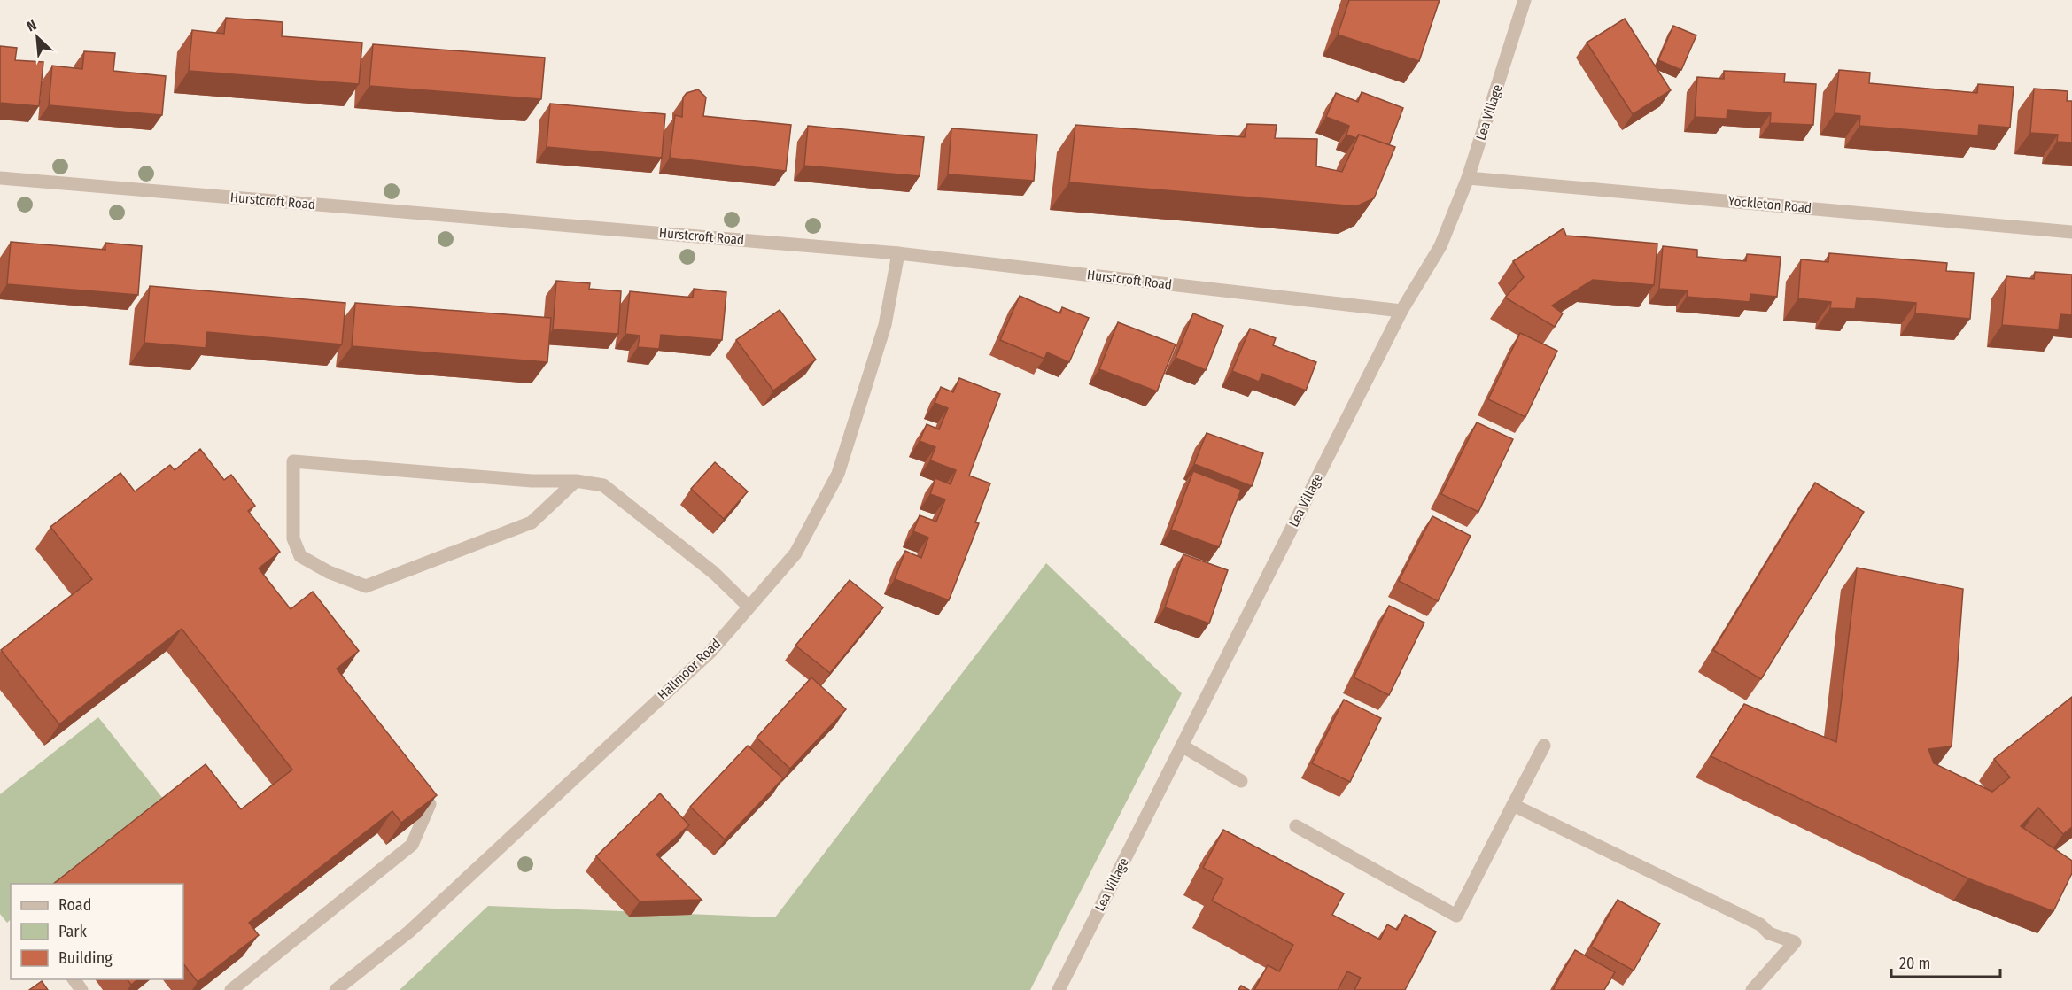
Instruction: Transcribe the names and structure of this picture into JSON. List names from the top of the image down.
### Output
{
  "streets": {
    "street": [
      "Lea Village",
      "Hurstcroft Road",
      "Yockleton Road",
      "Hallmoor Road"
    ]
  },
  "crossings": [
    ["Lea Village", "Hurstcroft Road"],
    ["Lea Village", "Yockleton Road"],
    ["Hurstcroft Road", "Hallmoor Road"]
  ],
  "legend": ["Road", "Park", "Building"],
  "scale_bar": "20 m",
  "north": "top left"
}
